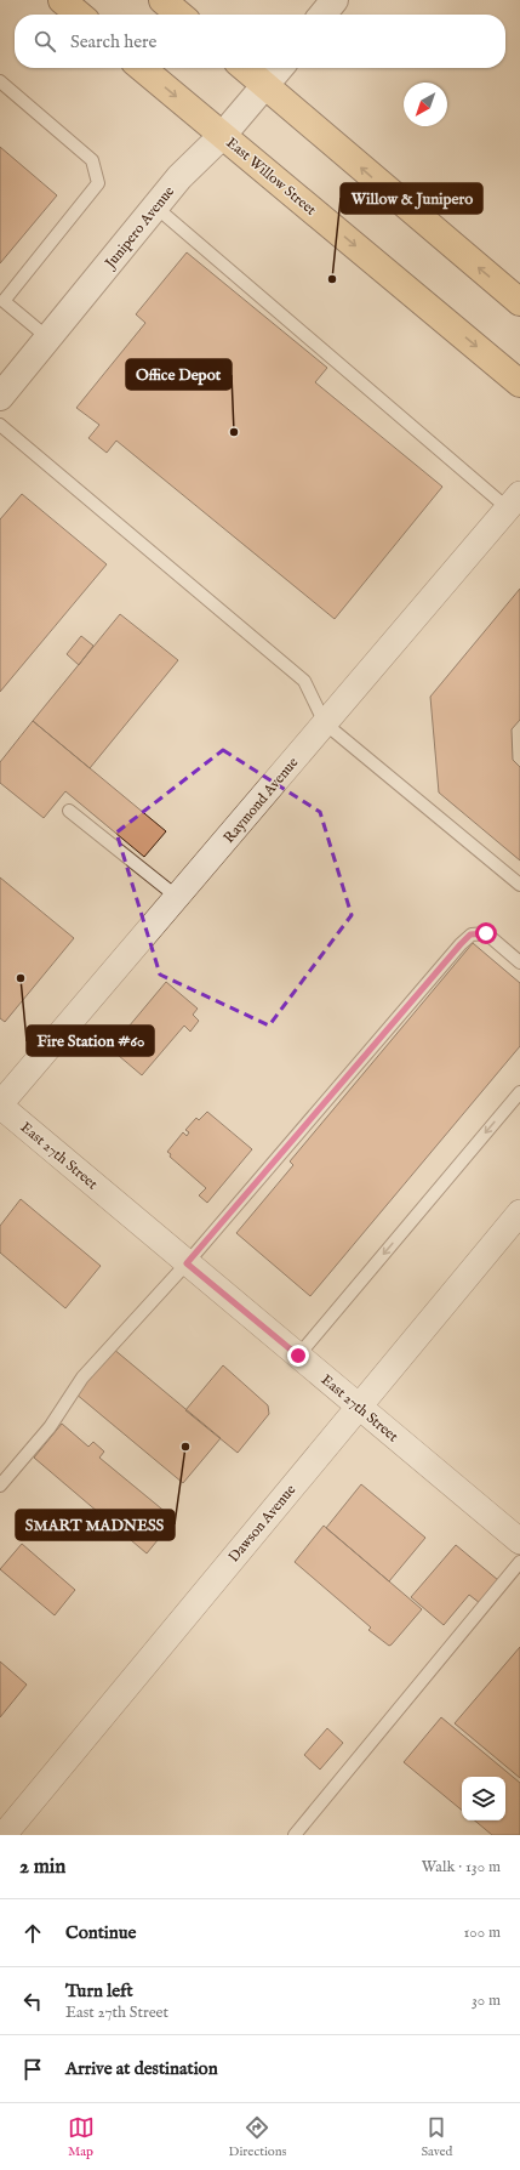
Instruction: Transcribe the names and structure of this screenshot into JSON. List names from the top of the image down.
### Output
{
  "streets": {
    "main road": ["East Willow Street"],
    "street": [
      "Junipero Avenue",
      "Raymond Avenue",
      "East 27th Street",
      "Dawson Avenue"
    ]
  },
  "crossings": [
    ["East Willow Street", "Junipero Avenue"],
    ["Raymond Avenue", "East 27th Street"],
    ["East 27th Street", "Dawson Avenue"]
  ],
  "places": [
    "Willow & Junipero",
    "Office Depot",
    "Fire Station #60",
    "SMART MADNESS"
  ],
  "north": "bottom left",
  "page": {
    "search": "Search here",
    "heading": ["2 min", "Walk · 130 m"],
    "list": [
      ["Continue", "100 m"],
      ["Turn left", "East 27th Street", "30 m"],
      "Arrive at destination"
    ],
    "nav": ["Map", "Directions", "Saved"]
  }
}
